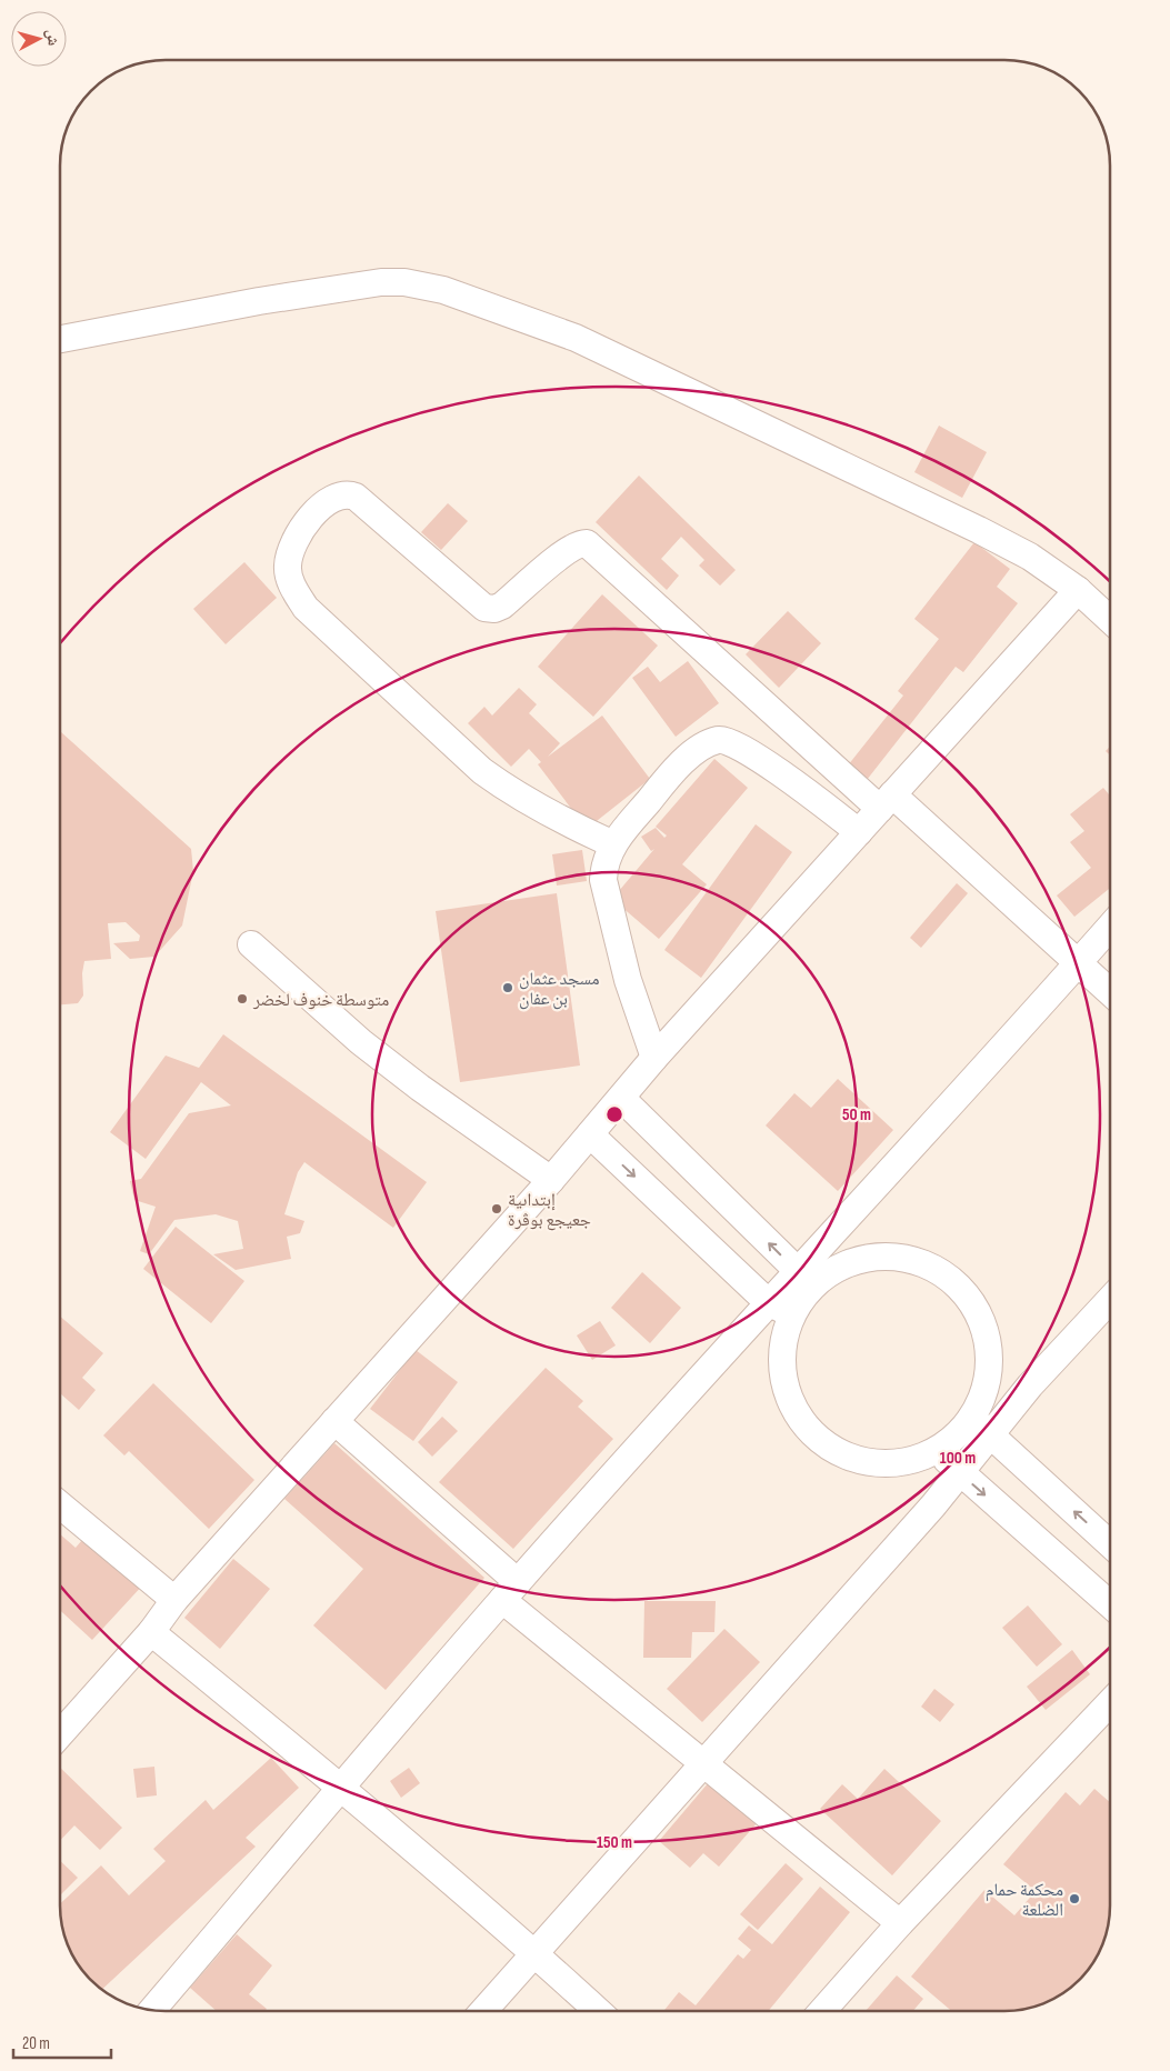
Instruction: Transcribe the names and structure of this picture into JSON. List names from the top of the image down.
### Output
{
  "places": [
    "مسجد عثمان بن عفان",
    "متوسطة خنوف لخضر",
    "إبتداىية جعيجع بوڨرة",
    "محكمة حمام الضلعة"
  ],
  "scale_bar": "20 m",
  "north": "right",
  "rings": ["50 m", "100 m", "150 m"]
}
